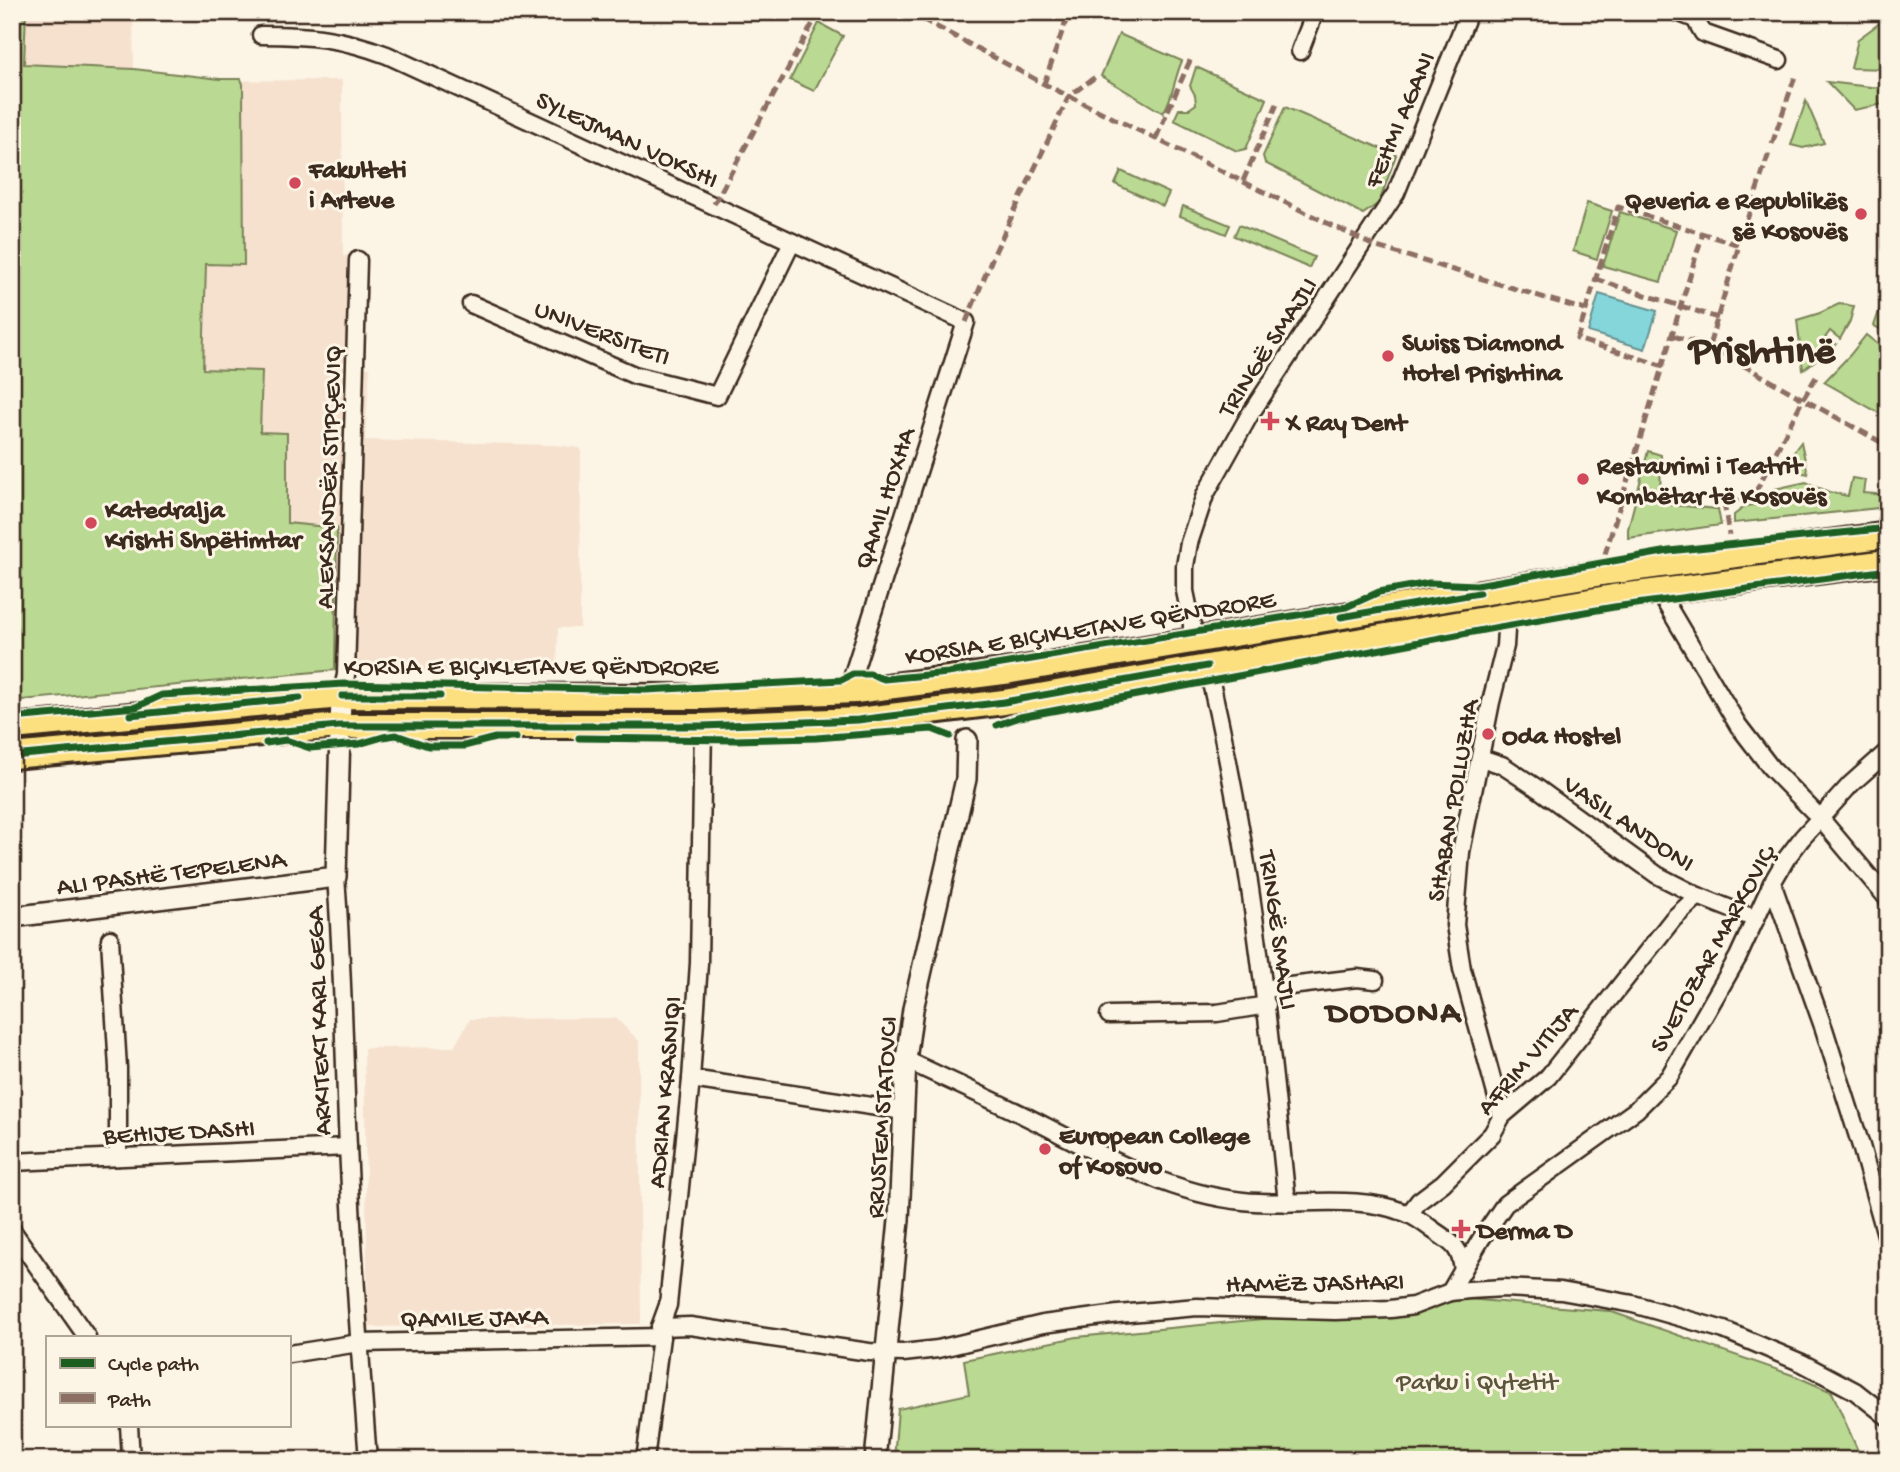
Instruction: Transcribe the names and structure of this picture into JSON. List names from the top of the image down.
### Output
{
  "streets": {
    "street": [
      "FEHMI AGANI",
      "SYLEJMAN VOKSHI",
      "UNIVERSITETI",
      "TRINGË SMAJLI",
      "ALEKSANDËR STIPÇEVIQ",
      "QAMIL HOXHA",
      "SHABAN POLLUZHA",
      "VASIL ANDONI",
      "ALI PASHË TEPELENA",
      "SVETOZAR MARKOVIÇ",
      "ARKITEKT KARL GEGA",
      "AFRIM VITIJA",
      "ADRIAN KRASNIQI",
      "RRUSTEM STATOVCI",
      "BEHIJE DASHI",
      "HAMËZ JASHARI",
      "QAMILE JAKA"
    ],
    "cycle path": ["KORSIA E BIÇIKLETAVE QËNDRORE"]
  },
  "crossings": [
    ["FEHMI AGANI", "TRINGË SMAJLI"],
    ["SYLEJMAN VOKSHI", "UNIVERSITETI"],
    ["SYLEJMAN VOKSHI", "QAMIL HOXHA"],
    ["ALEKSANDËR STIPÇEVIQ", "ARKITEKT KARL GEGA"],
    ["SHABAN POLLUZHA", "VASIL ANDONI"],
    ["SHABAN POLLUZHA", "AFRIM VITIJA"],
    ["VASIL ANDONI", "SVETOZAR MARKOVIÇ"],
    ["VASIL ANDONI", "AFRIM VITIJA"],
    ["ALI PASHË TEPELENA", "ARKITEKT KARL GEGA"],
    ["SVETOZAR MARKOVIÇ", "HAMËZ JASHARI"],
    ["ARKITEKT KARL GEGA", "BEHIJE DASHI"],
    ["ARKITEKT KARL GEGA", "QAMILE JAKA"],
    ["ADRIAN KRASNIQI", "HAMËZ JASHARI"],
    ["ADRIAN KRASNIQI", "QAMILE JAKA"],
    ["RRUSTEM STATOVCI", "HAMËZ JASHARI"],
    ["HAMËZ JASHARI", "QAMILE JAKA"]
  ],
  "districts": ["Prishtinë", "DODONA"],
  "parks": ["Parku i Qytetit"],
  "places": {
    "other": [
      "Fakulteti i Arteve",
      "Qeveria e Republikës së Kosovës",
      "Swiss Diamond Hotel Prishtina",
      "Restaurimi i Teatrit Kombëtar të Kosovës",
      "Katedralja Krishti Shpëtimtar",
      "Oda Hostel",
      "European College of Kosovo"
    ],
    "health": ["X Ray Dent", "Derma D"]
  },
  "legend": ["Cycle path", "Path"]
}
